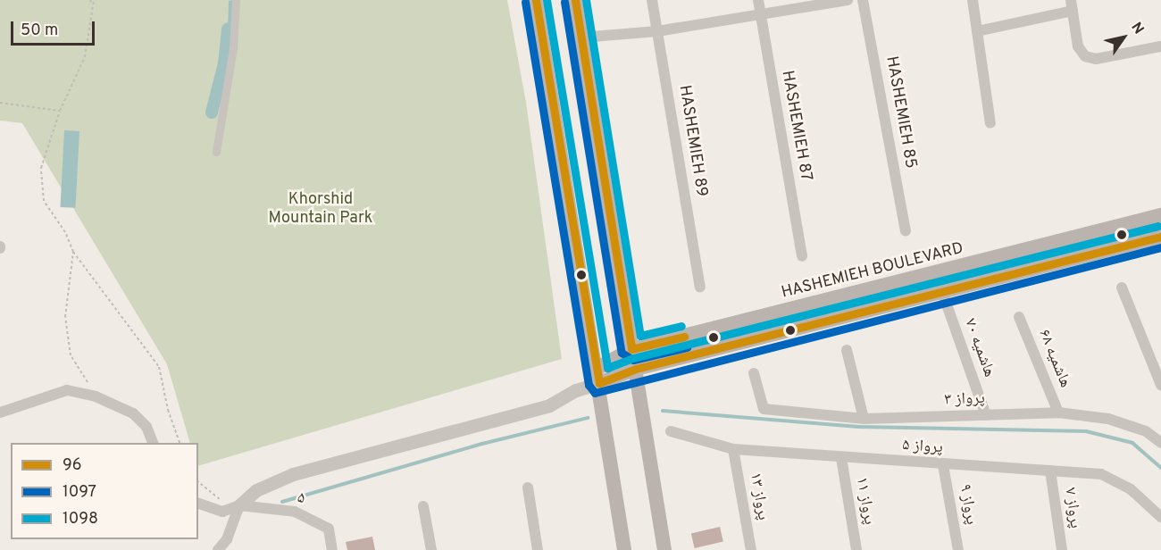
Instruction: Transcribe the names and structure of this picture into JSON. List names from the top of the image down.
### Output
{
  "streets": {
    "main road": ["HASHEMIEH BOULEVARD"],
    "street": [
      "HASHEMIEH 85",
      "HASHEMIEH 87",
      "HASHEMIEH 89",
      "هاشمیه ۷۰",
      "هاشمیه ۶۸",
      "پرواز ۳",
      "پرواز ۵",
      "پرواز ۱۳",
      "۵",
      "پرواز ۱۱",
      "پرواز ۹",
      "پرواز ۷"
    ]
  },
  "crossings": [
    ["هاشمیه ۷۰", "پرواز ۳"],
    ["هاشمیه ۶۸", "پرواز ۳"],
    ["پرواز ۵", "پرواز ۱۳"],
    ["پرواز ۵", "پرواز ۱۱"],
    ["پرواز ۵", "پرواز ۹"],
    ["پرواز ۵", "پرواز ۷"]
  ],
  "parks": ["Khorshid Mountain Park"],
  "lines": ["transit line 96", "transit line 1098", "transit line 1097"],
  "legend": ["96", "1097", "1098"],
  "scale_bar": "50 m",
  "north": "top right"
}
